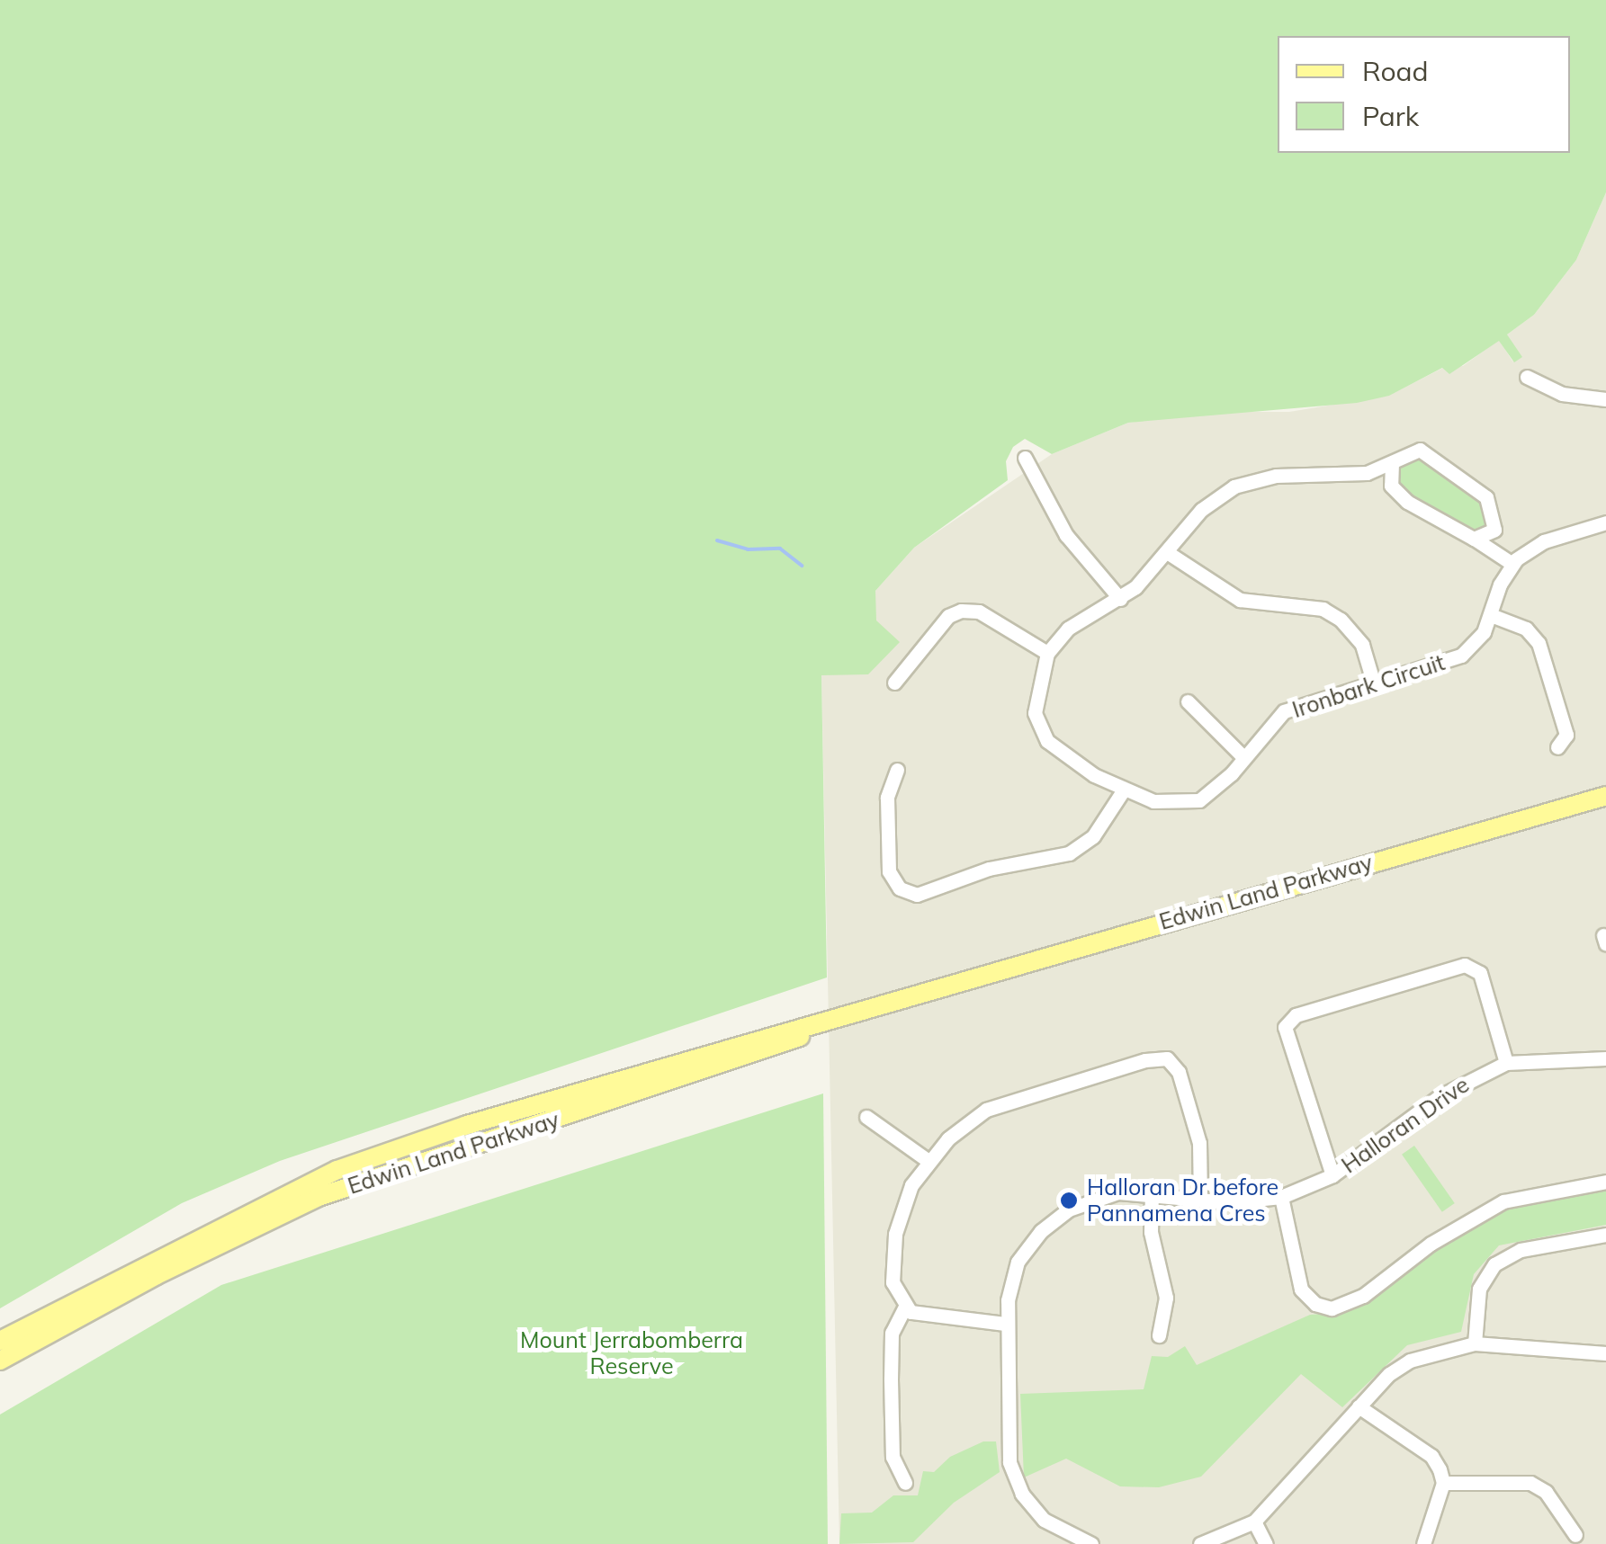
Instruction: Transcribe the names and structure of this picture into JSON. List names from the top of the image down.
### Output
{
  "streets": {
    "main road": ["Edwin Land Parkway"],
    "street": ["Ironbark Circuit", "Halloran Drive"]
  },
  "parks": ["Mount Jerrabomberra Reserve"],
  "places": ["Halloran Dr before Pannamena Cres"],
  "legend": ["Road", "Park"]
}
